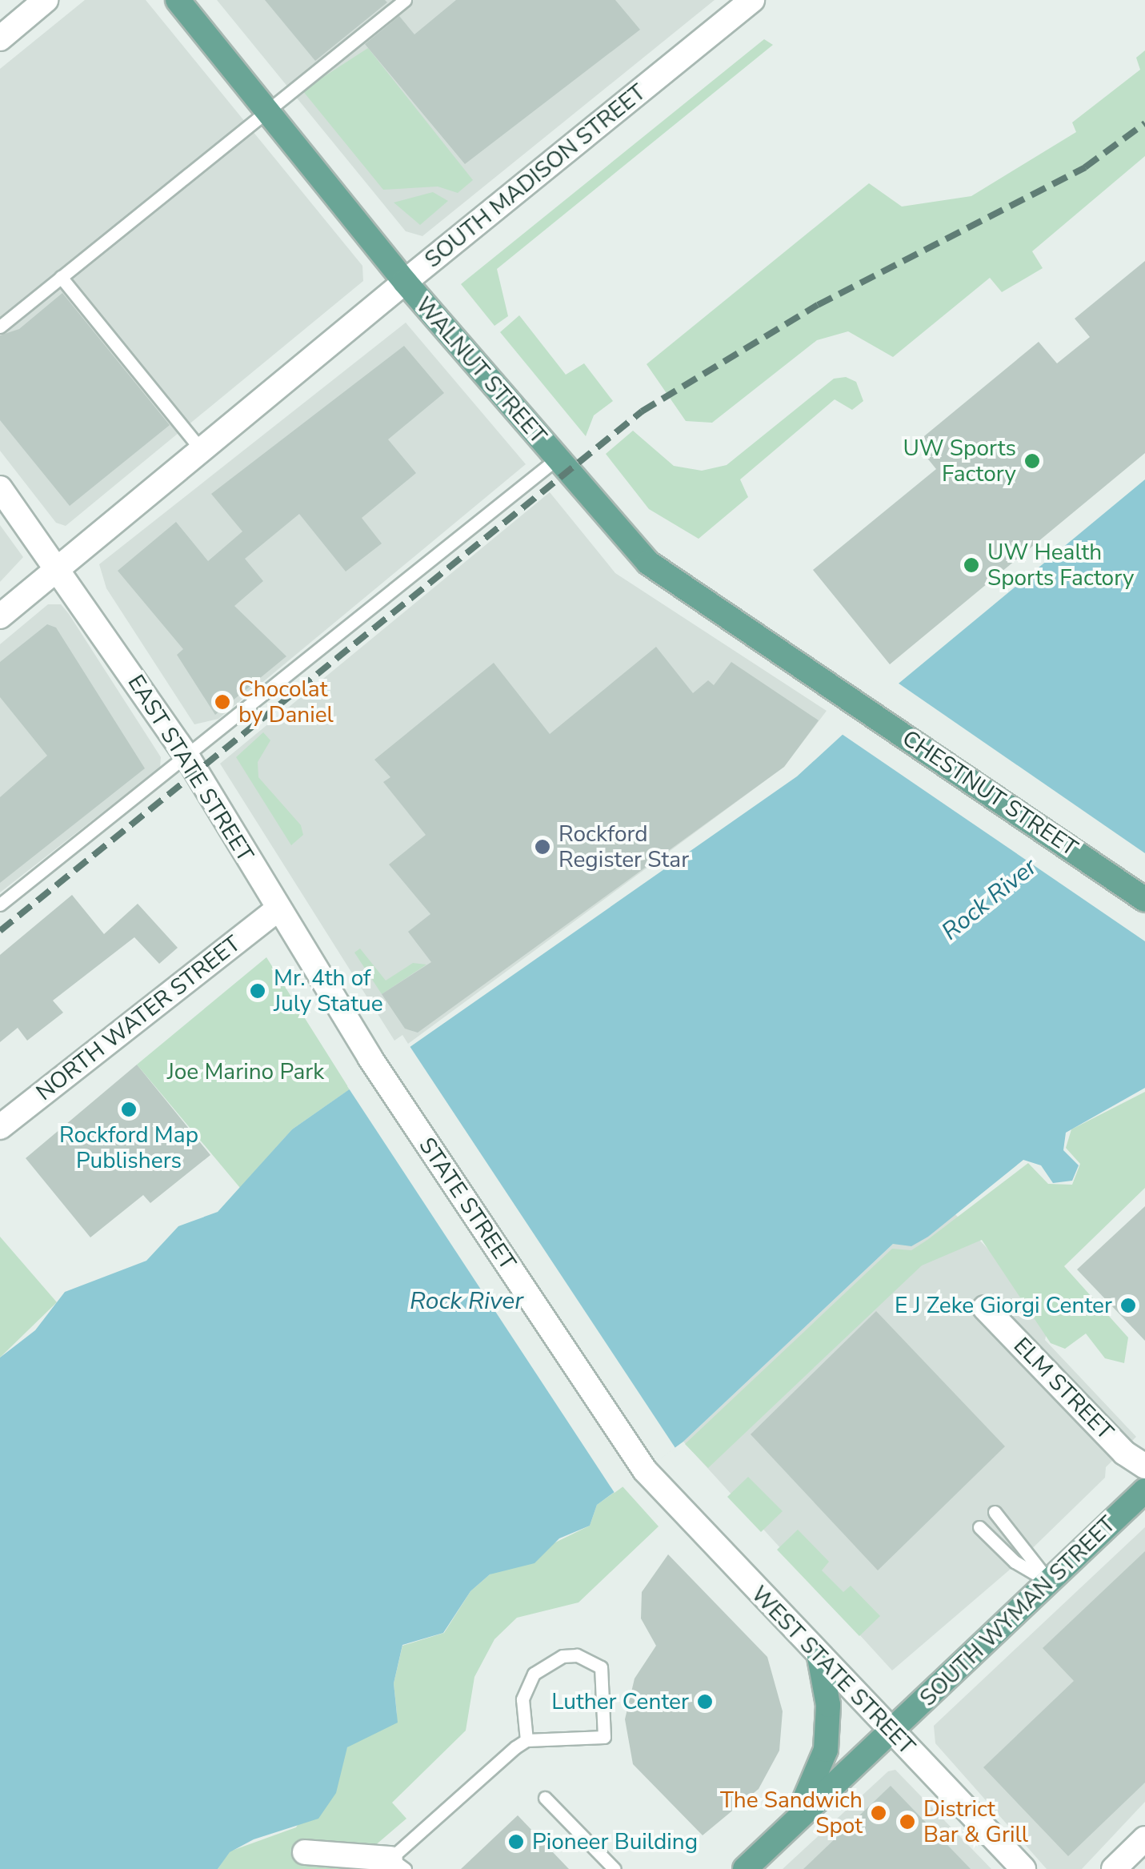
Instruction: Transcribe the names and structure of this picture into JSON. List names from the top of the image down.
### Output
{
  "streets": {
    "main road": ["WALNUT STREET", "CHESTNUT STREET", "SOUTH WYMAN STREET"],
    "street": [
      "SOUTH MADISON STREET",
      "EAST STATE STREET",
      "NORTH WATER STREET",
      "STATE STREET",
      "ELM STREET",
      "WEST STATE STREET"
    ]
  },
  "crossings": [
    ["SOUTH MADISON STREET", "WALNUT STREET"],
    ["SOUTH MADISON STREET", "EAST STATE STREET"],
    ["WALNUT STREET", "CHESTNUT STREET"],
    ["EAST STATE STREET", "NORTH WATER STREET"],
    ["EAST STATE STREET", "STATE STREET"],
    ["STATE STREET", "WEST STATE STREET"],
    ["SOUTH WYMAN STREET", "WEST STATE STREET"]
  ],
  "water": ["Rock River"],
  "parks": ["Joe Marino Park"],
  "places": [
    "UW Sports Factory",
    "UW Health Sports Factory",
    "Chocolat by Daniel",
    "Rockford Register Star",
    "Mr. 4th of July Statue",
    "Rockford Map Publishers",
    "E J Zeke Giorgi Center",
    "Luther Center",
    "The Sandwich Spot",
    "District Bar & Grill",
    "Pioneer Building"
  ]
}
